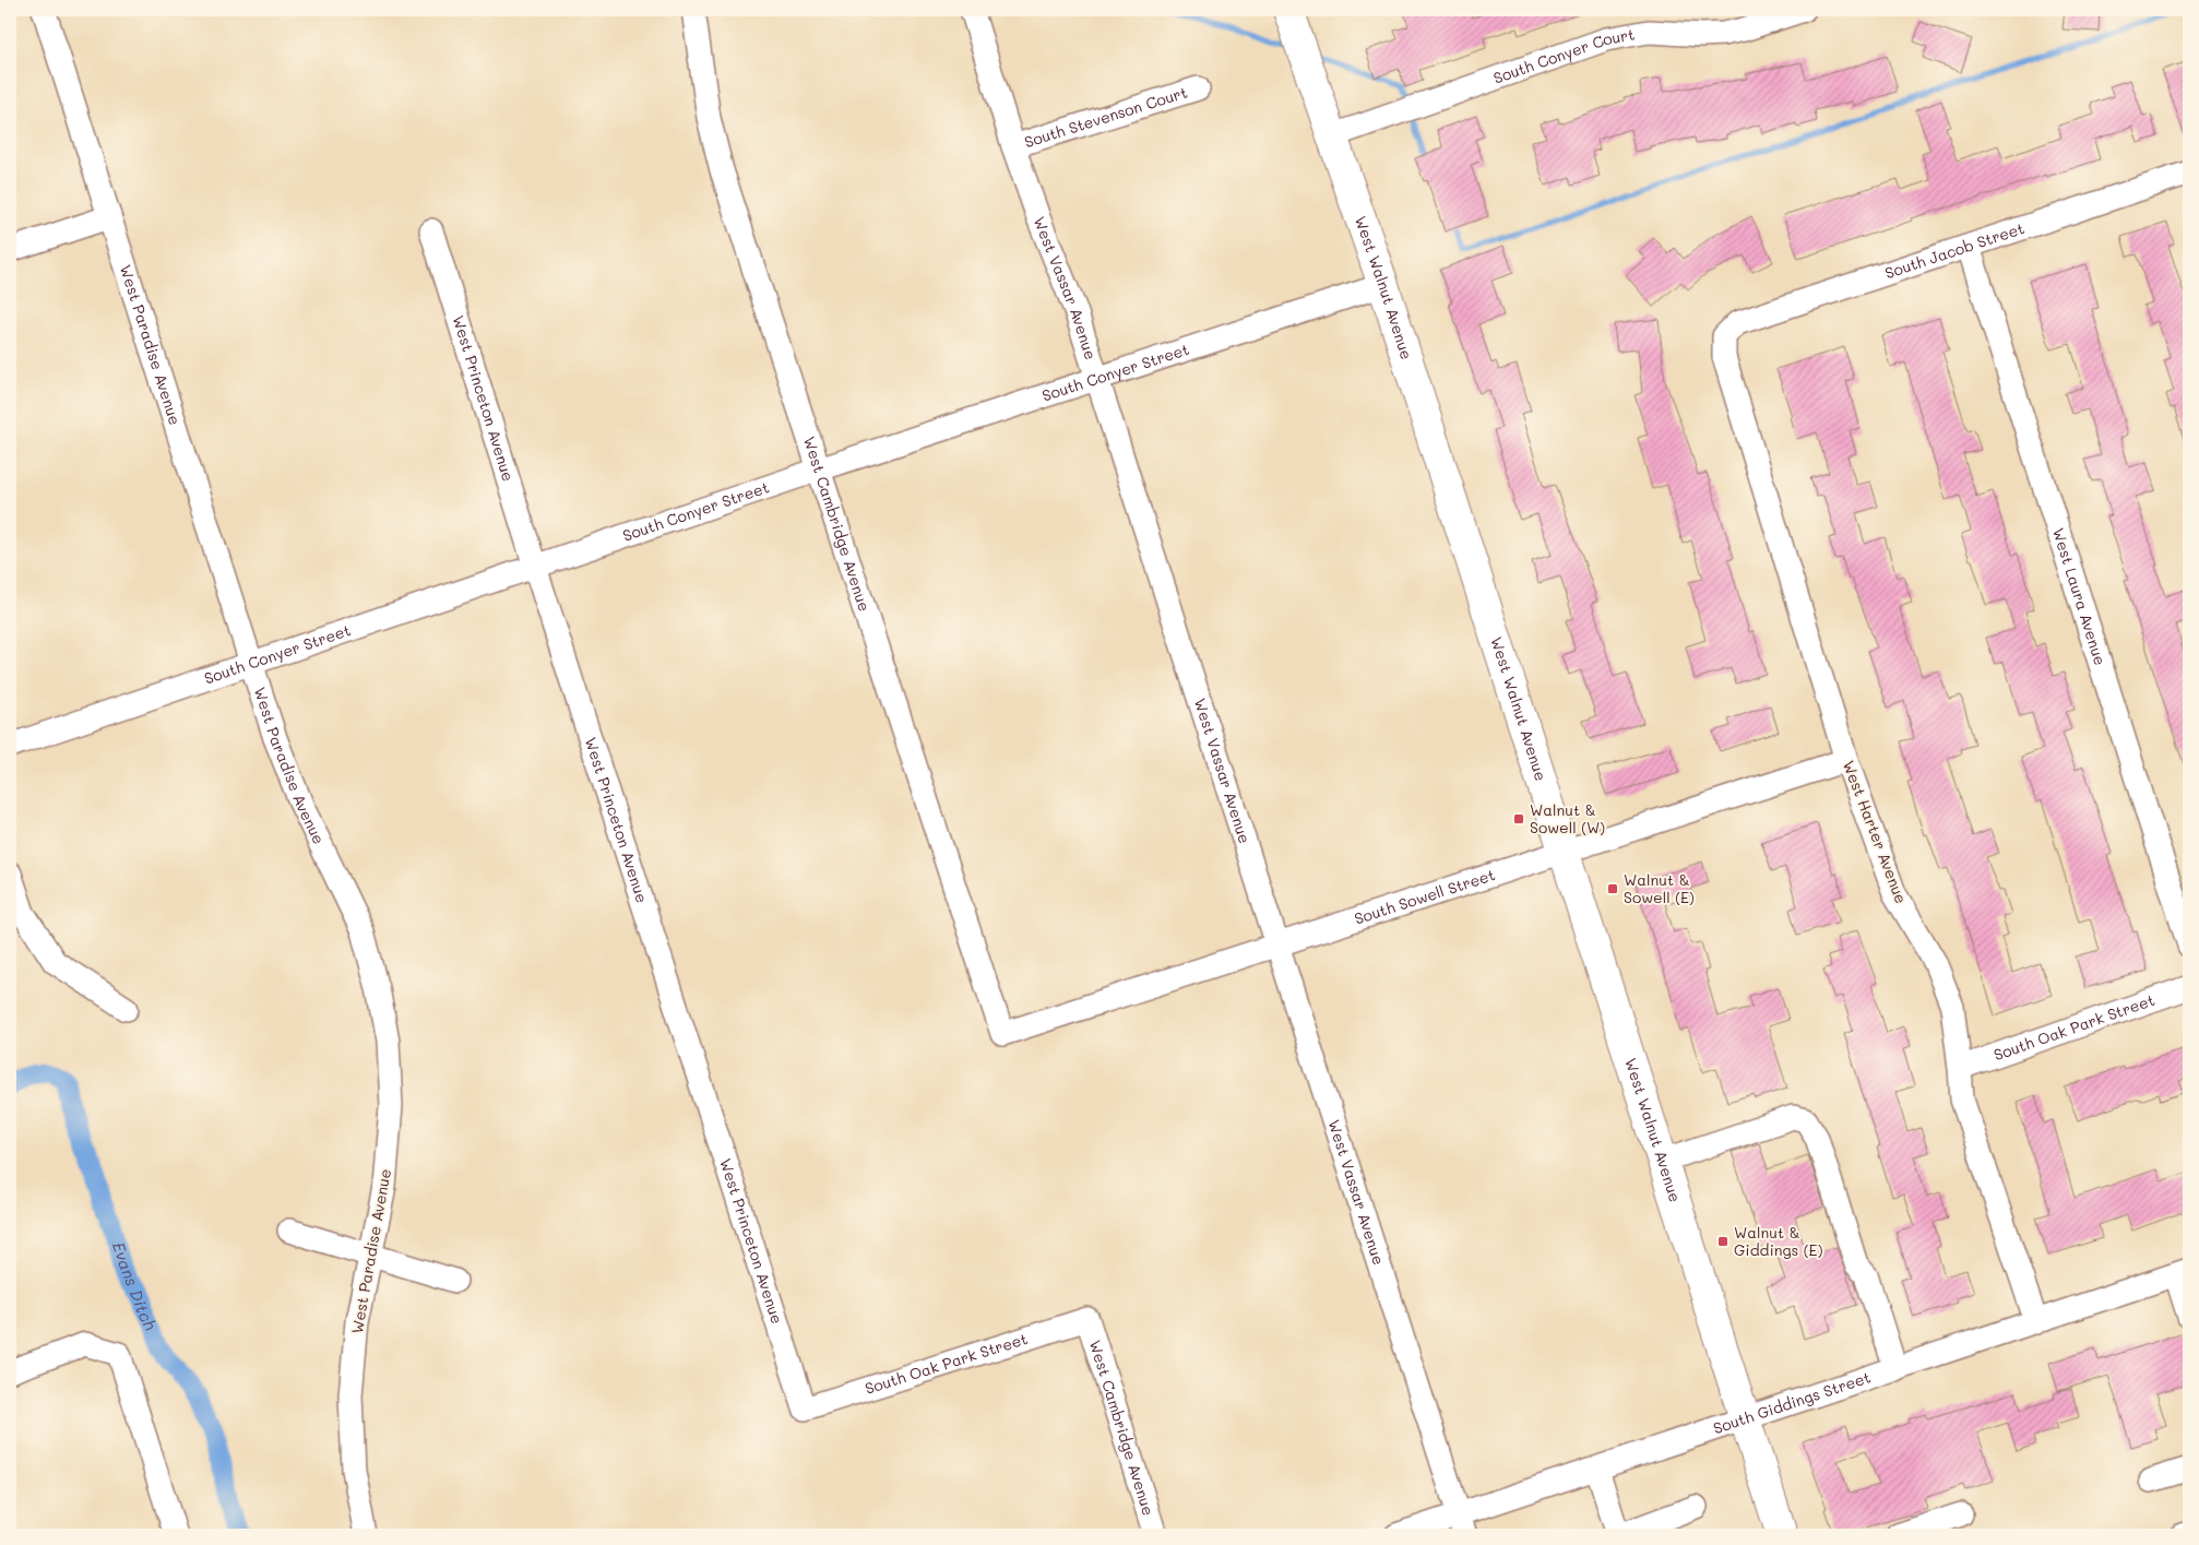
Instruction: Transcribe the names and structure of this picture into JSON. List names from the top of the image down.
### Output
{
  "streets": {
    "main road": ["West Walnut Avenue"],
    "street": [
      "South Conyer Court",
      "South Stevenson Court",
      "South Jacob Street",
      "West Vassar Avenue",
      "West Paradise Avenue",
      "South Conyer Street",
      "West Princeton Avenue",
      "West Cambridge Avenue",
      "West Laura Avenue",
      "West Harter Avenue",
      "South Sowell Street",
      "South Oak Park Street",
      "South Giddings Street"
    ]
  },
  "crossings": [
    ["South Conyer Court", "West Walnut Avenue"],
    ["South Stevenson Court", "West Vassar Avenue"],
    ["South Jacob Street", "West Laura Avenue"],
    ["South Jacob Street", "West Harter Avenue"],
    ["West Vassar Avenue", "South Conyer Street"],
    ["West Vassar Avenue", "South Sowell Street"],
    ["West Vassar Avenue", "South Giddings Street"],
    ["West Walnut Avenue", "South Conyer Street"],
    ["West Walnut Avenue", "South Sowell Street"],
    ["West Walnut Avenue", "South Giddings Street"],
    ["West Paradise Avenue", "South Conyer Street"],
    ["South Conyer Street", "West Princeton Avenue"],
    ["South Conyer Street", "West Cambridge Avenue"],
    ["West Princeton Avenue", "South Oak Park Street"],
    ["West Cambridge Avenue", "South Sowell Street"],
    ["West Cambridge Avenue", "South Oak Park Street"],
    ["West Harter Avenue", "South Sowell Street"],
    ["West Harter Avenue", "South Oak Park Street"],
    ["West Harter Avenue", "South Giddings Street"]
  ],
  "water": ["Evans Ditch"],
  "places": {
    "transit": ["Walnut & Sowell (W)", "Walnut & Sowell (E)", "Walnut & Giddings (E)"]
  }
}
